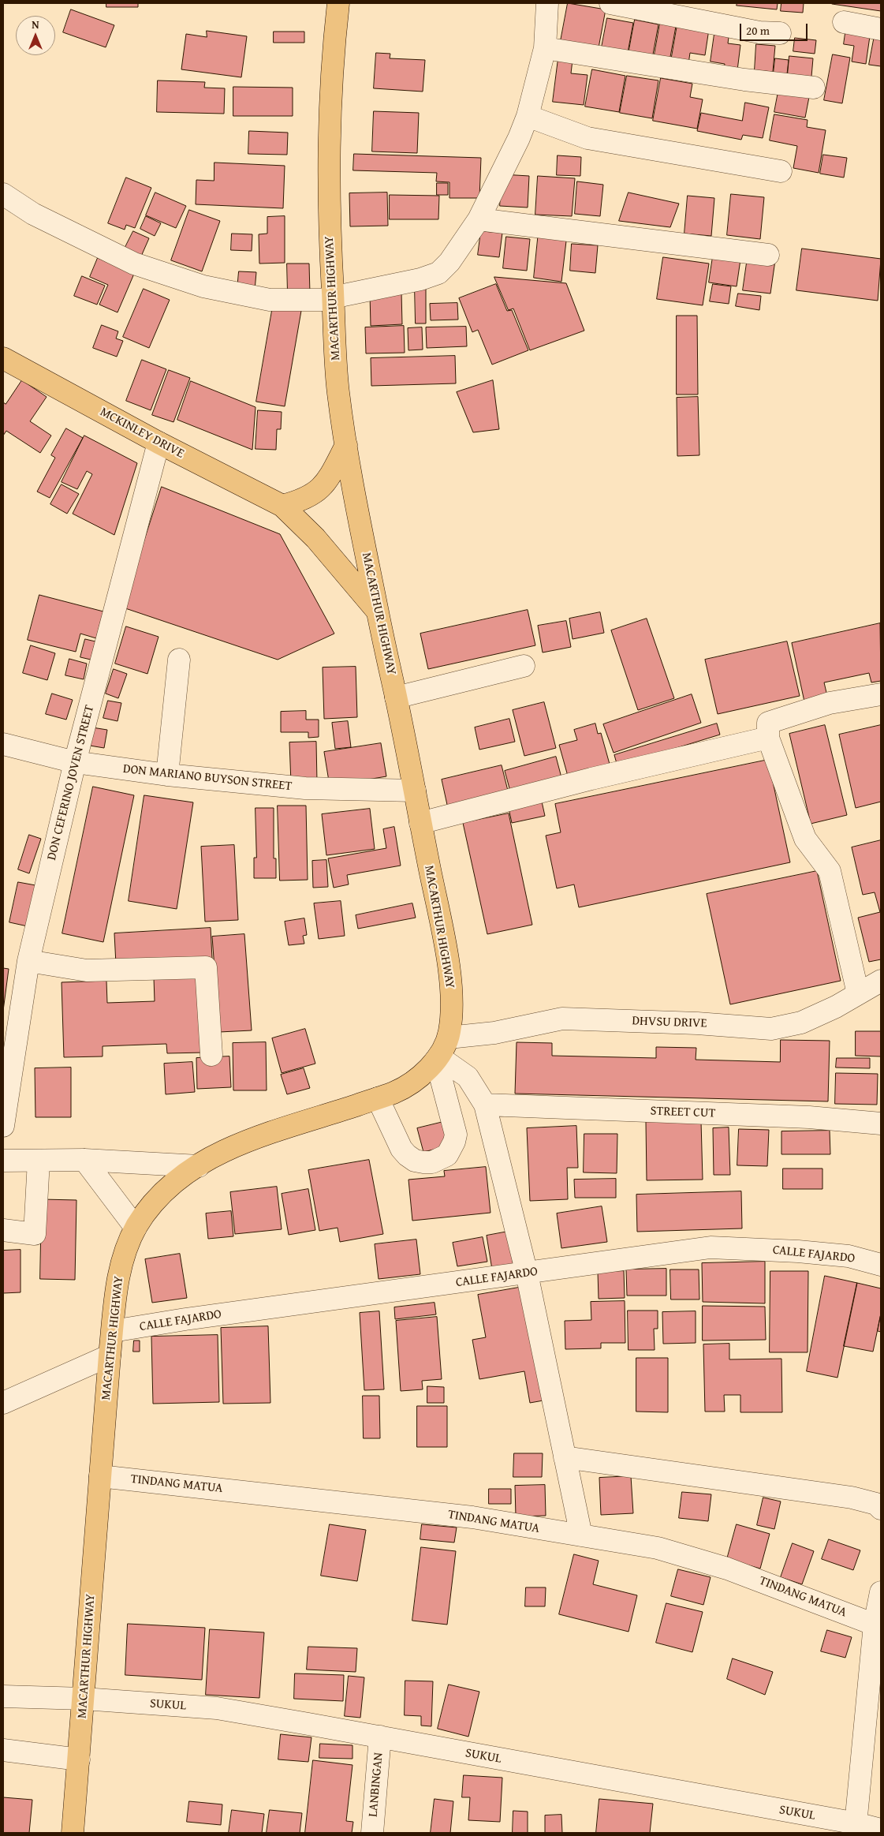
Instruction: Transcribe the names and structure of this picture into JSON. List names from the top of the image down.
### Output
{
  "streets": {
    "main road": ["MACARTHUR HIGHWAY", "MCKINLEY DRIVE"],
    "street": [
      "DON MARIANO BUYSON STREET",
      "DON CEFERINO JOVEN STREET",
      "DHVSU DRIVE",
      "STREET CUT",
      "CALLE FAJARDO",
      "TINDANG MATUA",
      "SUKUL",
      "LANBINGAN"
    ]
  },
  "crossings": [
    ["MACARTHUR HIGHWAY", "MCKINLEY DRIVE"],
    ["MACARTHUR HIGHWAY", "DON MARIANO BUYSON STREET"],
    ["MACARTHUR HIGHWAY", "DHVSU DRIVE"],
    ["MACARTHUR HIGHWAY", "CALLE FAJARDO"],
    ["MACARTHUR HIGHWAY", "TINDANG MATUA"],
    ["MACARTHUR HIGHWAY", "SUKUL"],
    ["MCKINLEY DRIVE", "DON CEFERINO JOVEN STREET"],
    ["DON MARIANO BUYSON STREET", "DON CEFERINO JOVEN STREET"],
    ["SUKUL", "LANBINGAN"]
  ],
  "scale_bar": "20 m",
  "north": "top"
}
